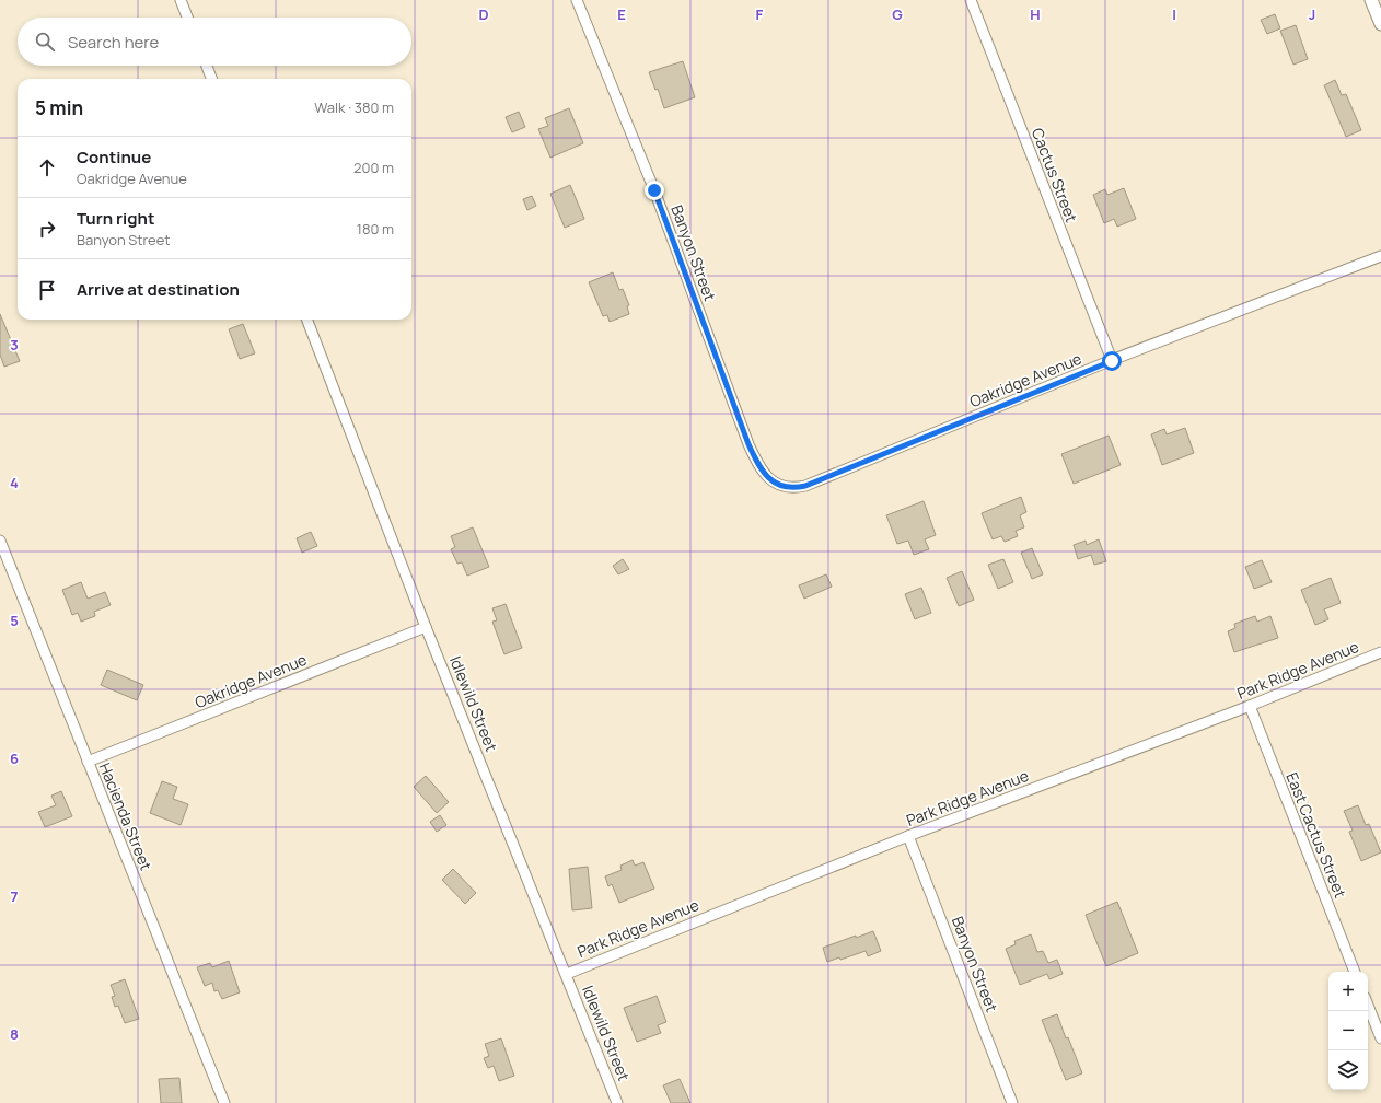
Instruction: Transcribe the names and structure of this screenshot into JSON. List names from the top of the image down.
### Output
{
  "streets": {
    "street": [
      "Cactus Street",
      "Banyon Street",
      "Oakridge Avenue",
      "Park Ridge Avenue",
      "Idlewild Street",
      "Hacienda Street",
      "East Cactus Street"
    ]
  },
  "crossings": [
    ["Cactus Street", "Oakridge Avenue"],
    ["Banyon Street", "Oakridge Avenue"],
    ["Banyon Street", "Park Ridge Avenue"],
    ["Oakridge Avenue", "Idlewild Street"],
    ["Oakridge Avenue", "Hacienda Street"],
    ["Park Ridge Avenue", "Idlewild Street"],
    ["Park Ridge Avenue", "East Cactus Street"]
  ],
  "page": {
    "search": "Search here",
    "heading": ["5 min", "Walk · 380 m"],
    "list": [
      ["Continue", "Oakridge Avenue", "200 m"],
      ["Turn right", "Banyon Street", "180 m"],
      "Arrive at destination"
    ],
    "map_buttons": ["+", "−"]
  },
  "grid": {
    "columns": [
      "D",
      "E",
      "F",
      "G",
      "H",
      "I",
      "J"
    ],
    "rows": [
      "3",
      "4",
      "5",
      "6",
      "7",
      "8"
    ]
  }
}
